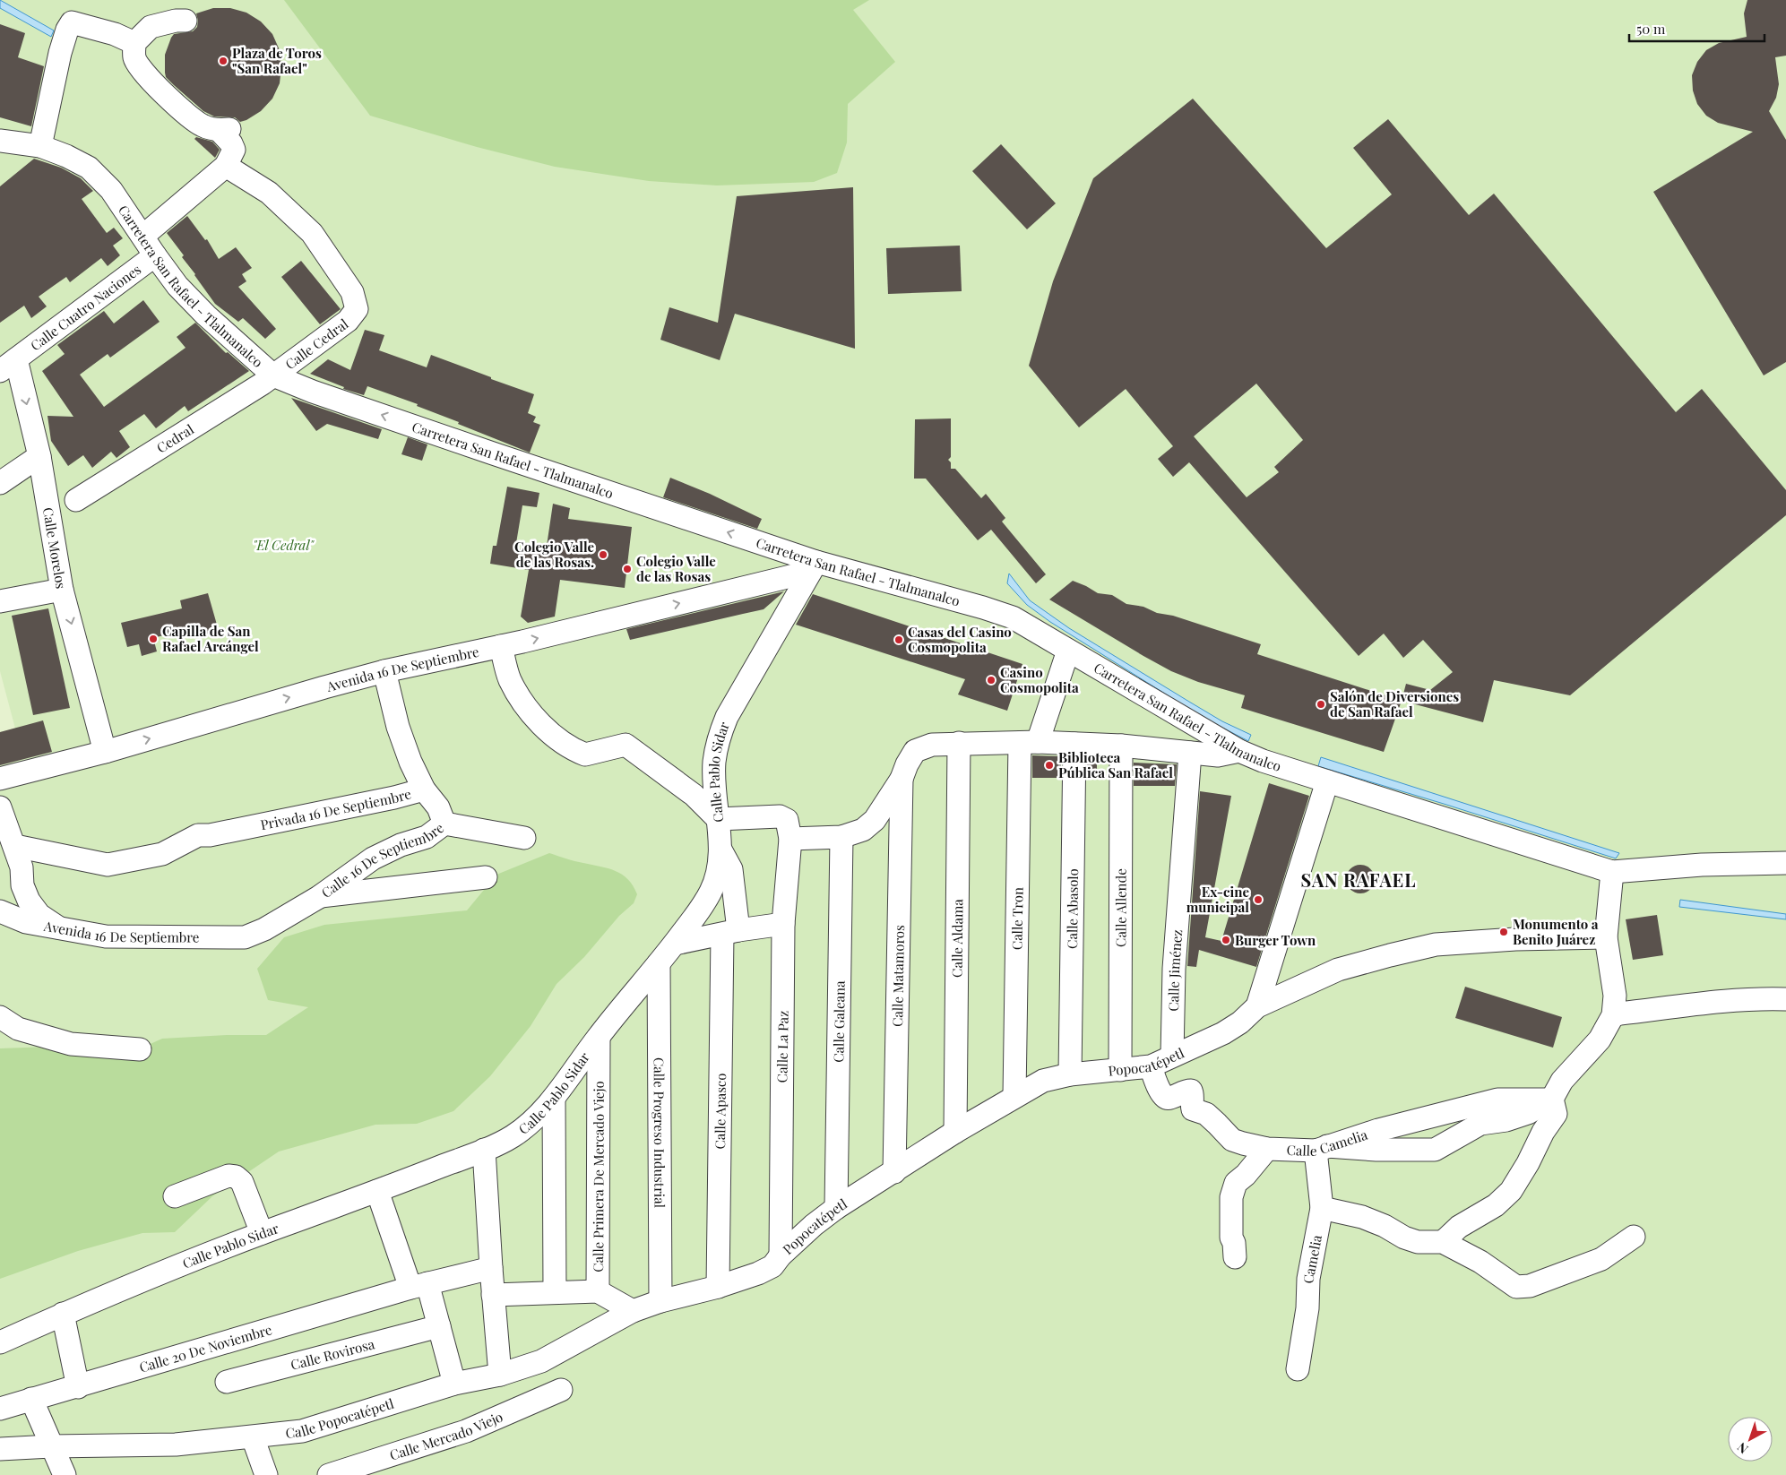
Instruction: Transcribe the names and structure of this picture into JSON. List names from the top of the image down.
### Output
{
  "streets": {
    "street": [
      "Carretera San Rafael - Tlalmanalco",
      "Calle Cuatro Naciones",
      "Calle Cedral",
      "Cedral",
      "Calle Morelos",
      "Avenida 16 De Septiembre",
      "Calle Pablo Sidar",
      "Privada 16 De Septiembre",
      "Calle 16 De Septiembre",
      "Calle Allende",
      "Calle Abasolo",
      "Calle Tron",
      "Calle Aldama",
      "Calle Jiménez",
      "Calle Matamoros",
      "Calle Galeana",
      "Calle La Paz",
      "Popocatépetl",
      "Calle Apasco",
      "Calle Progreso Industrial",
      "Calle Camelia",
      "Calle Primera De Mercado Viejo",
      "Camelia",
      "Calle 20 De Noviembre",
      "Calle Rovirosa",
      "Calle Popocatépetl",
      "Calle Mercado Viejo"
    ]
  },
  "crossings": [
    ["Carretera San Rafael - Tlalmanalco", "Calle Cuatro Naciones"],
    ["Carretera San Rafael - Tlalmanalco", "Calle Cedral"],
    ["Carretera San Rafael - Tlalmanalco", "Cedral"],
    ["Carretera San Rafael - Tlalmanalco", "Avenida 16 De Septiembre"],
    ["Carretera San Rafael - Tlalmanalco", "Calle Pablo Sidar"],
    ["Carretera San Rafael - Tlalmanalco", "Calle Tron"],
    ["Calle Cuatro Naciones", "Calle Morelos"],
    ["Calle Cedral", "Cedral"],
    ["Calle Morelos", "Avenida 16 De Septiembre"],
    ["Avenida 16 De Septiembre", "Calle Pablo Sidar"],
    ["Avenida 16 De Septiembre", "Calle 16 De Septiembre"],
    ["Calle Pablo Sidar", "Calle Apasco"],
    ["Calle Pablo Sidar", "Calle Progreso Industrial"],
    ["Calle Pablo Sidar", "Calle Primera De Mercado Viejo"],
    ["Privada 16 De Septiembre", "Calle 16 De Septiembre"],
    ["Calle Allende", "Popocatépetl"],
    ["Calle Abasolo", "Popocatépetl"],
    ["Calle Tron", "Popocatépetl"],
    ["Calle Aldama", "Popocatépetl"],
    ["Calle Jiménez", "Popocatépetl"],
    ["Calle Matamoros", "Popocatépetl"],
    ["Calle Galeana", "Popocatépetl"],
    ["Calle La Paz", "Popocatépetl"],
    ["Popocatépetl", "Calle Apasco"],
    ["Popocatépetl", "Calle Progreso Industrial"],
    ["Popocatépetl", "Calle Camelia"],
    ["Popocatépetl", "Calle Popocatépetl"],
    ["Calle Progreso Industrial", "Calle Popocatépetl"],
    ["Calle Camelia", "Camelia"]
  ],
  "one_way": ["Calle Morelos", "Avenida 16 De Septiembre"],
  "districts": ["SAN RAFAEL"],
  "parks": ["\"El Cedral\""],
  "places": [
    "Plaza de Toros \"San Rafael\"",
    "Colegio Valle de las Rosas.",
    "Colegio Valle de las Rosas",
    "Capilla de San Rafael Arcángel",
    "Casas del Casino Cosmopolita",
    "Casino Cosmopolita",
    "Salón de Diversiones de San Rafael",
    "Biblioteca Pública San Rafael",
    "Ex-cine municipal",
    "Monumento a Benito Juárez",
    "Burger Town"
  ],
  "scale_bar": "50 m",
  "north": "bottom left"
}
